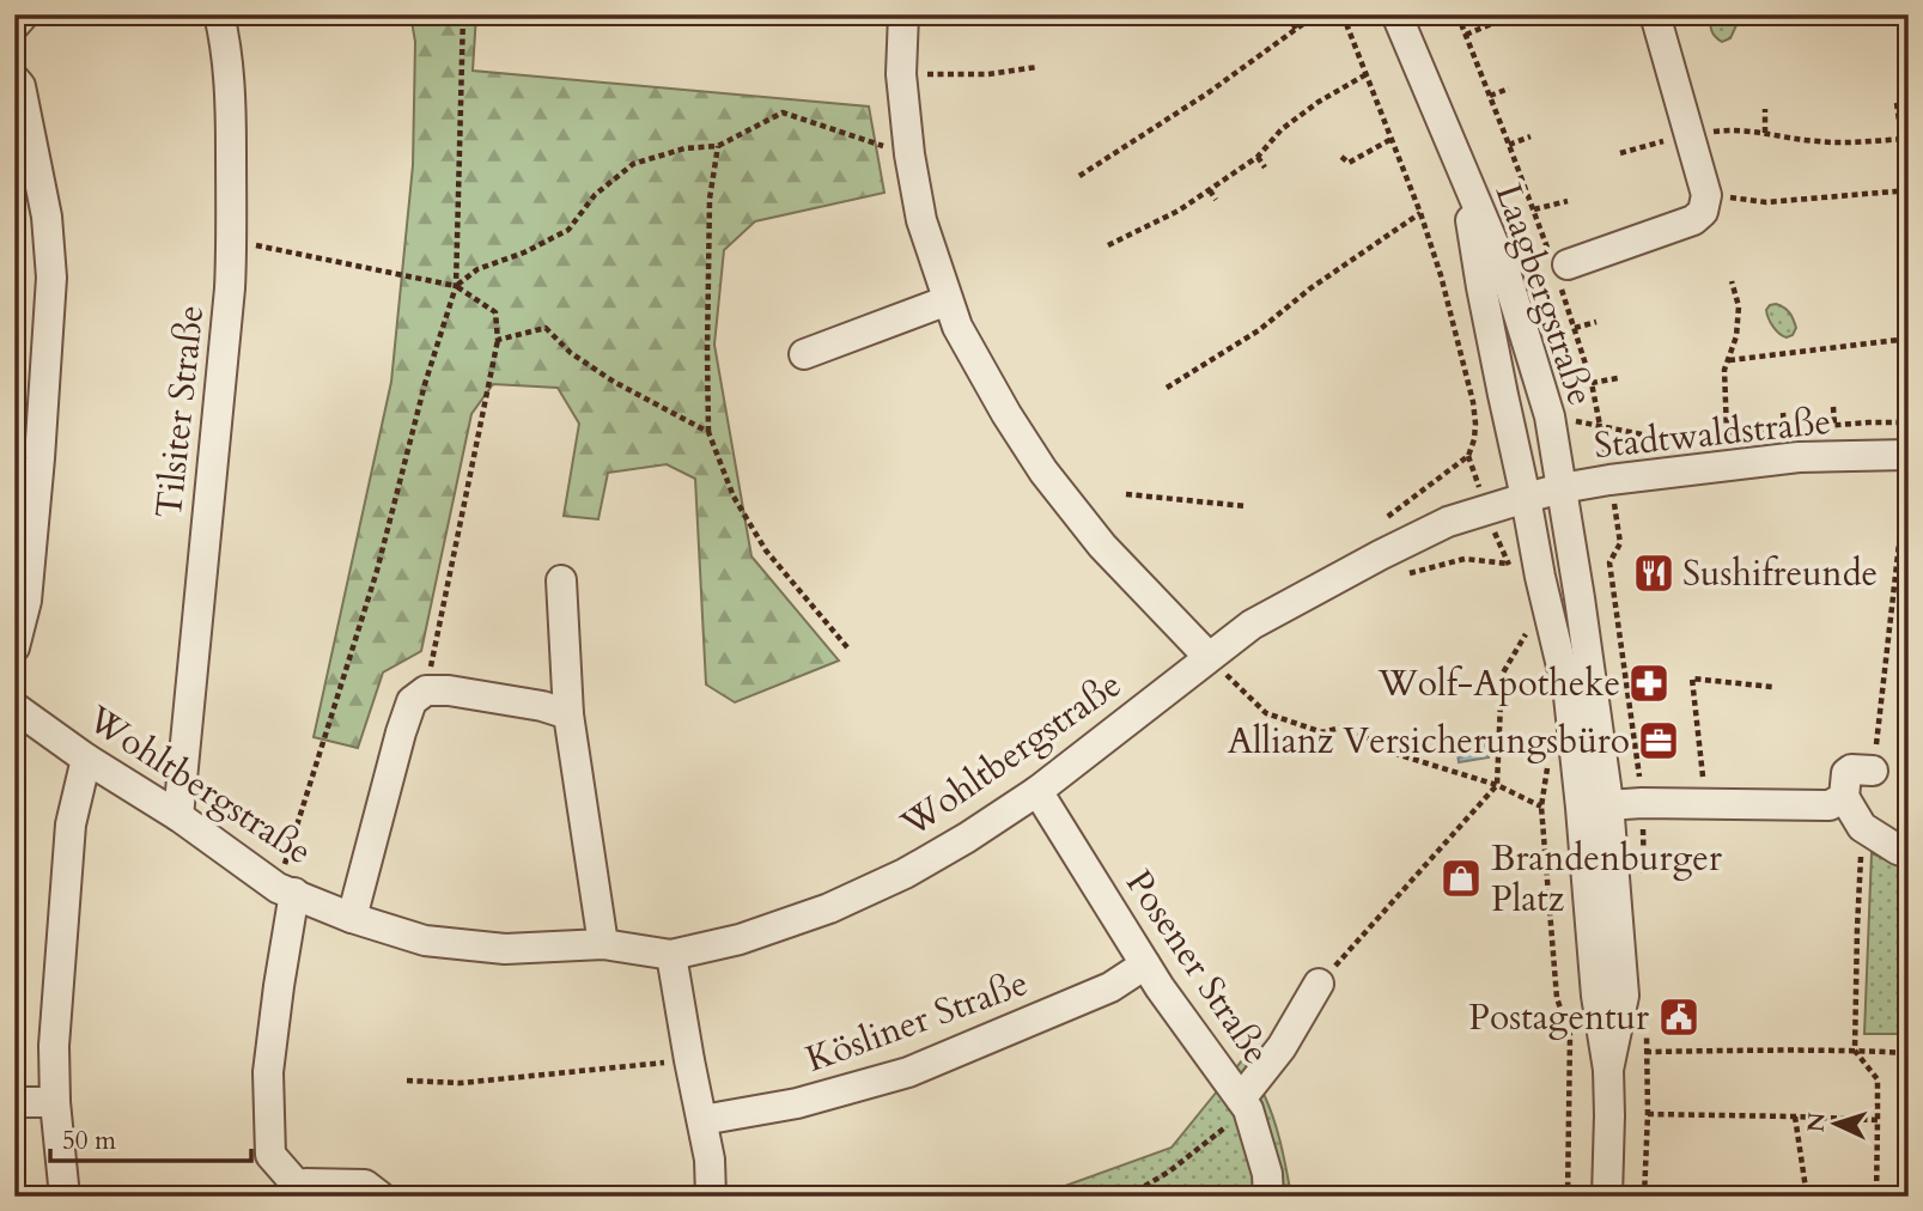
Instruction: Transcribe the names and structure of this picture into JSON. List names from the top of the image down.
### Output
{
  "streets": {
    "street": [
      "Laagbergstraße",
      "Tilsiter Straße",
      "Stadtwaldstraße",
      "Wohltbergstraße",
      "Posener Straße",
      "Kösliner Straße"
    ]
  },
  "crossings": [
    ["Laagbergstraße", "Stadtwaldstraße"],
    ["Laagbergstraße", "Wohltbergstraße"],
    ["Tilsiter Straße", "Wohltbergstraße"],
    ["Stadtwaldstraße", "Wohltbergstraße"],
    ["Wohltbergstraße", "Posener Straße"],
    ["Posener Straße", "Kösliner Straße"]
  ],
  "places": {
    "restaurant": ["Sushifreunde"],
    "pharmacy": ["Wolf-Apotheke"],
    "office": ["Allianz Versicherungsbüro"],
    "shop": ["Brandenburger Platz"],
    "public building": ["Postagentur"]
  },
  "scale_bar": "50 m",
  "north": "left"
}
